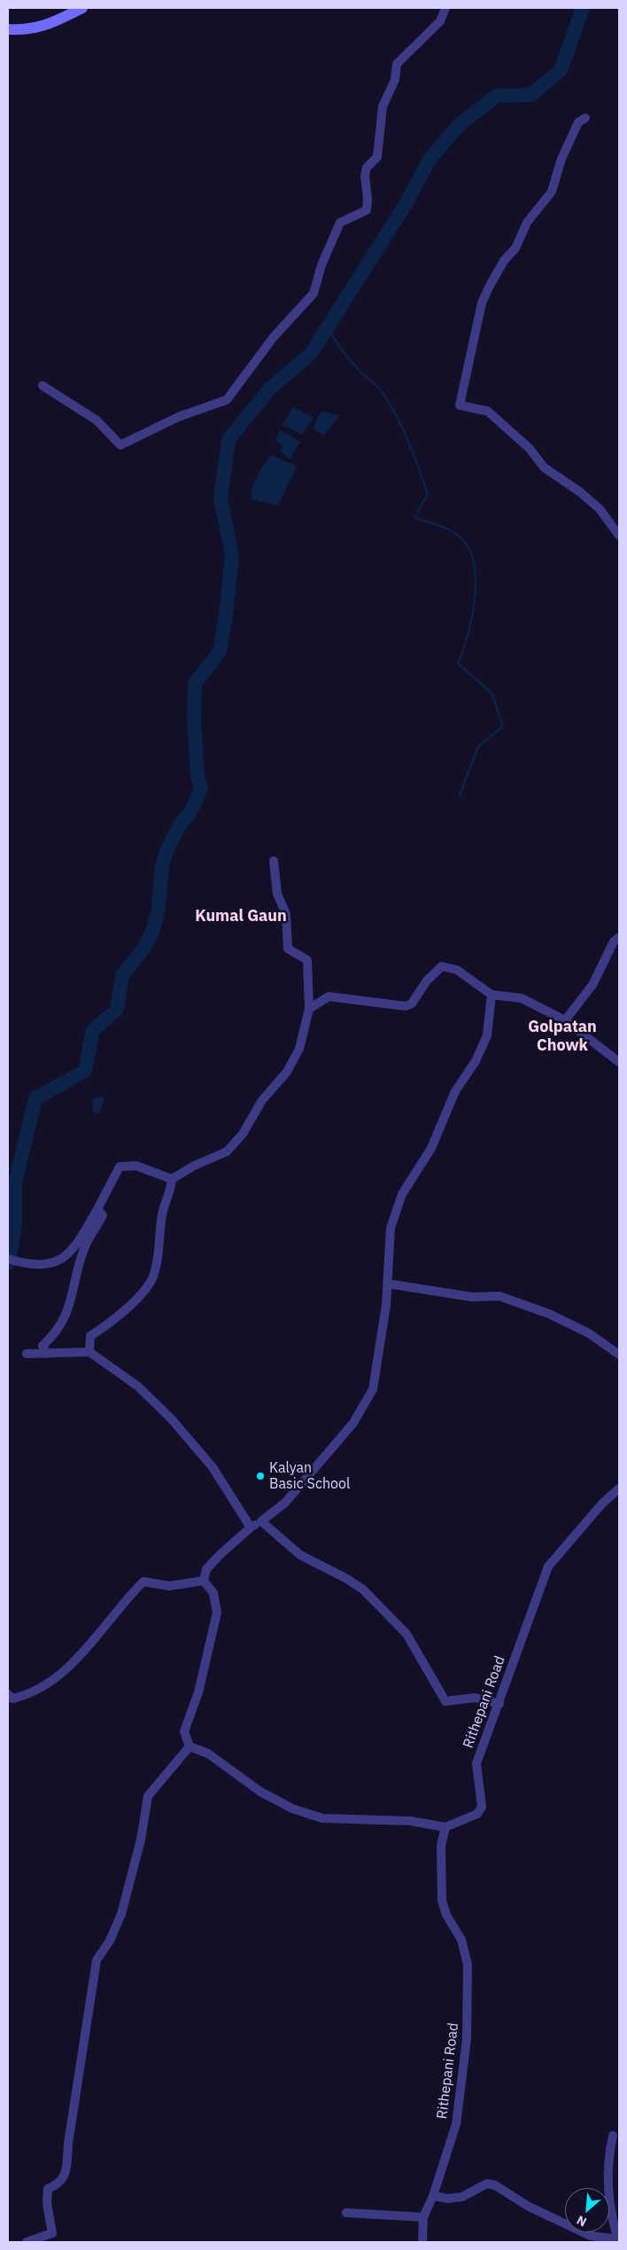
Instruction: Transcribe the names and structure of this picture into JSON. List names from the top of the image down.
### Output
{
  "streets": {
    "street": ["Rithepani Road"]
  },
  "districts": ["Kumal Gaun", "Golpatan Chowk"],
  "places": ["Kalyan Basic School"],
  "north": "bottom left"
}
